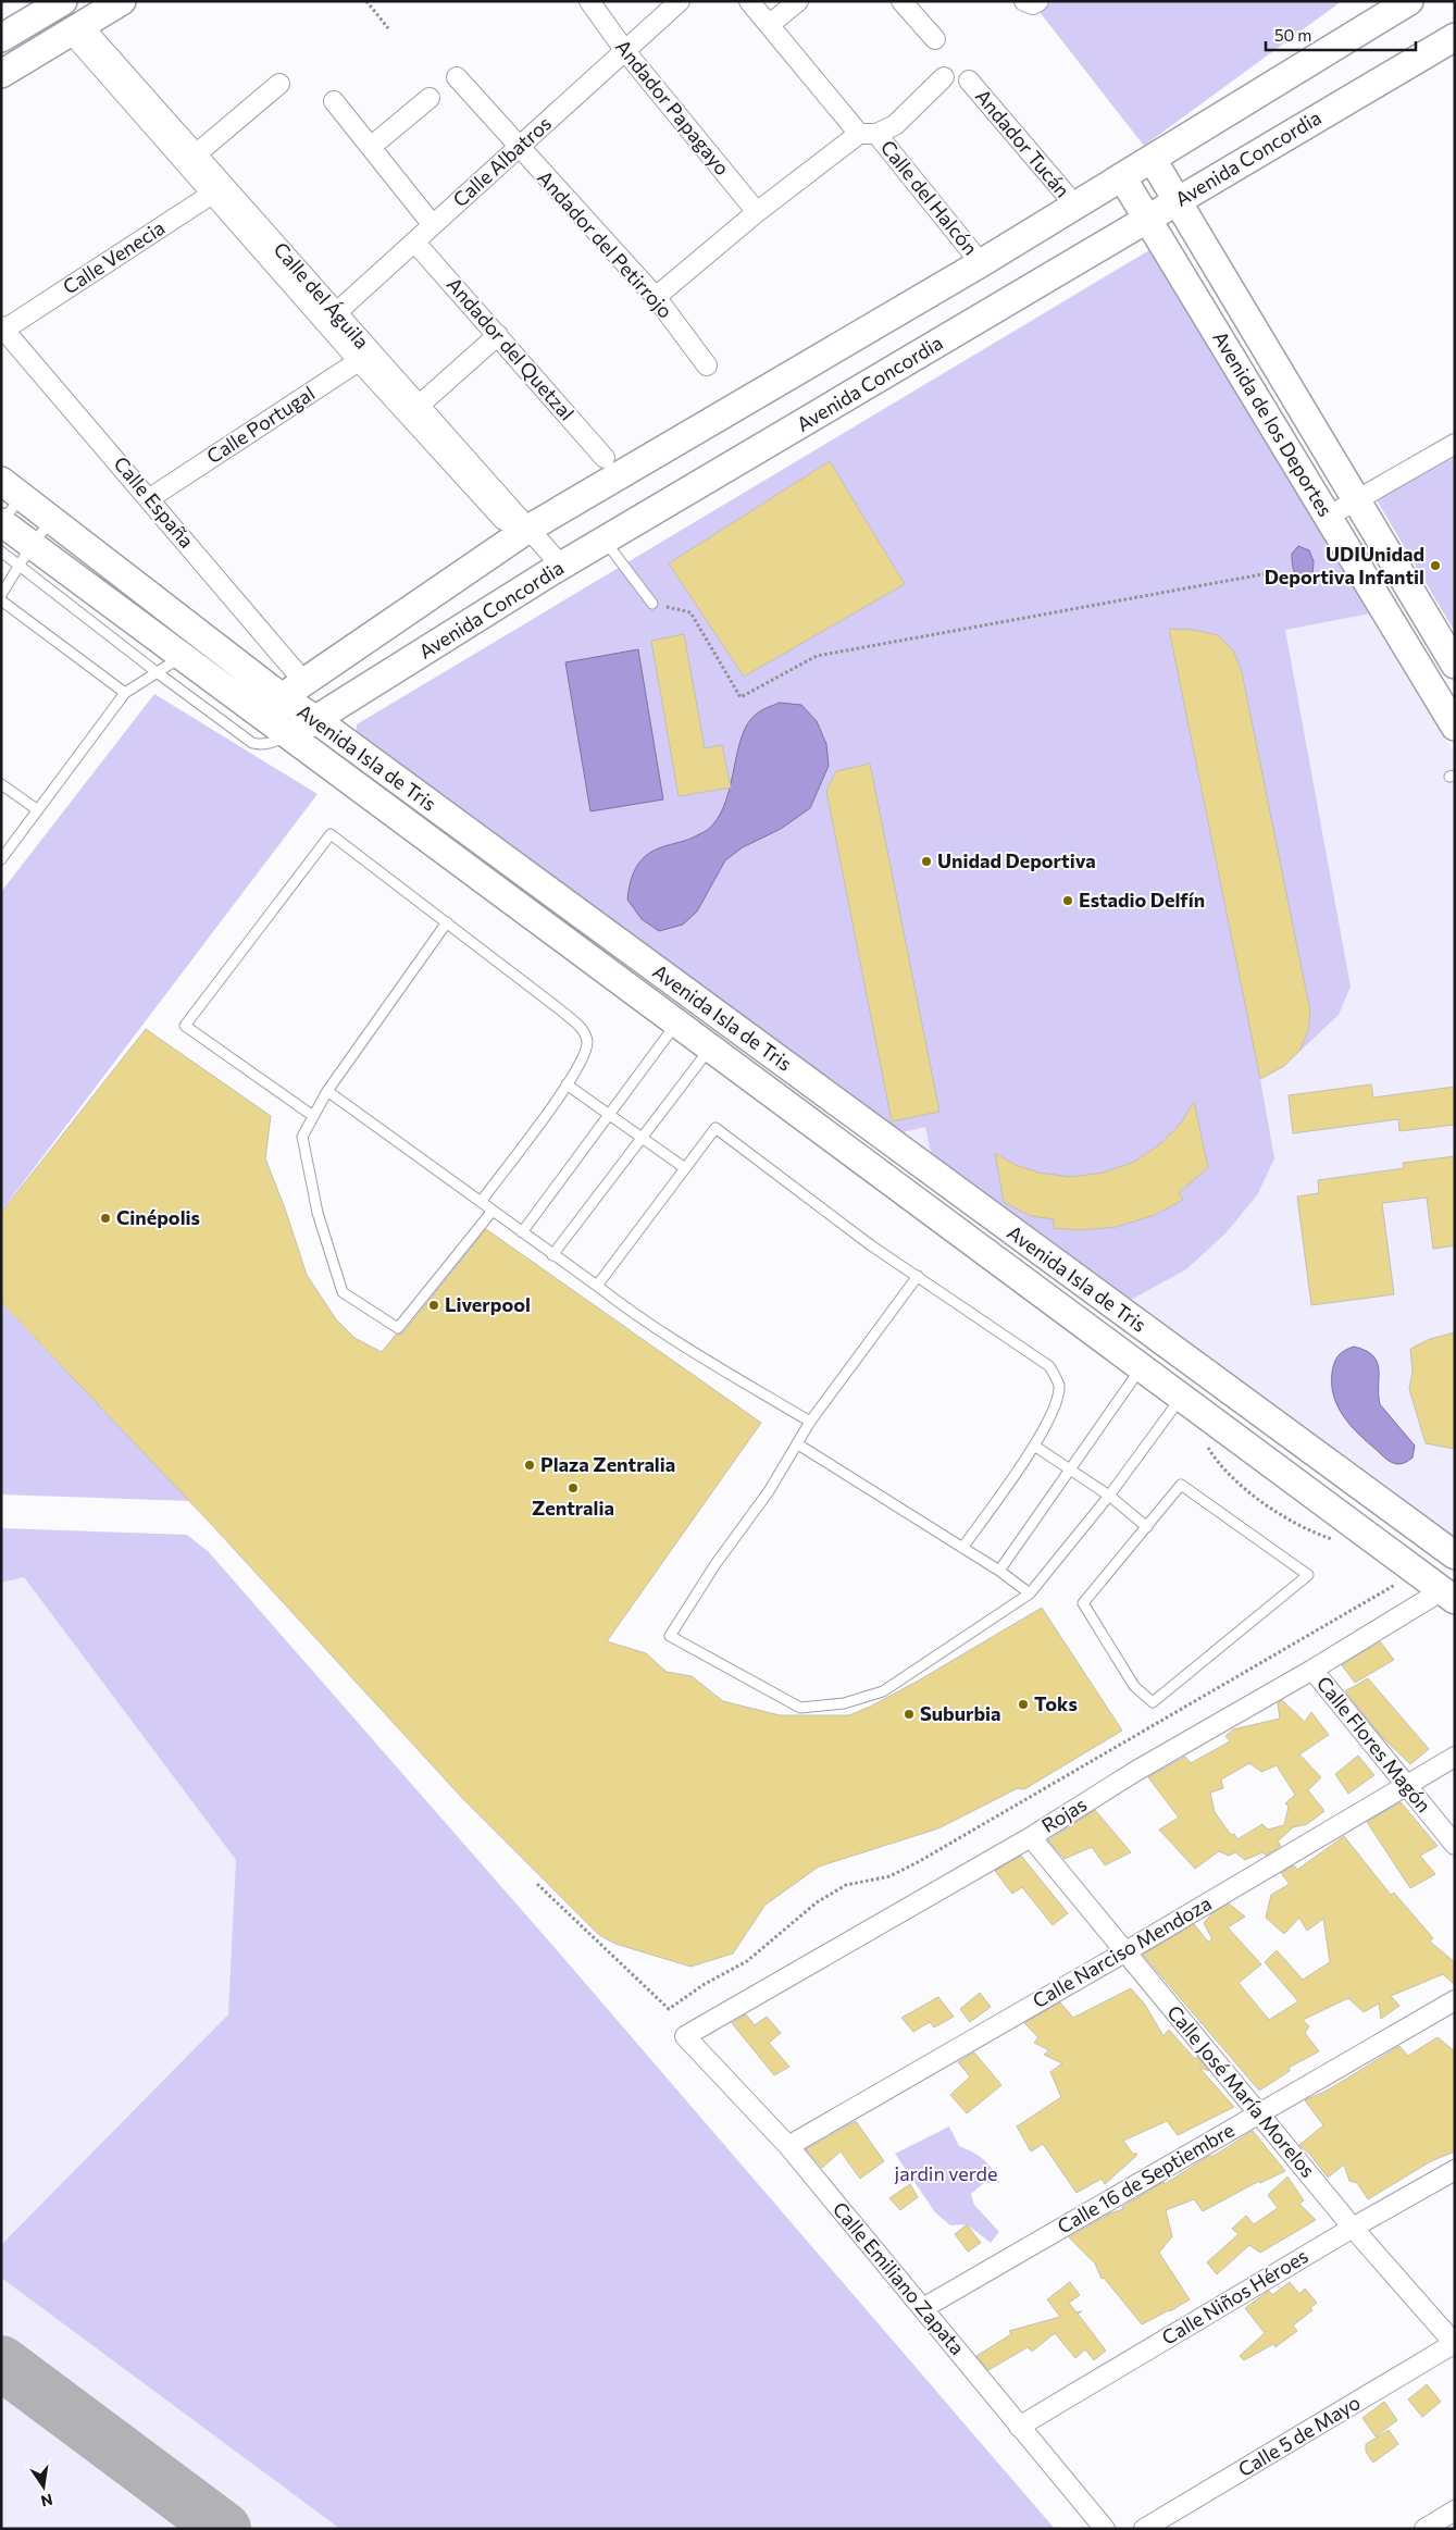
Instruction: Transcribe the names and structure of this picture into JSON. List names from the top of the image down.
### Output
{
  "streets": {
    "street": [
      "Andador Papagayo",
      "Andador Tucán",
      "Avenida Concordia",
      "Calle Albatros",
      "Calle del Halcón",
      "Andador del Petirrojo",
      "Calle Venecia",
      "Calle del Águila",
      "Andador del Quetzal",
      "Avenida de los Deportes",
      "Calle Portugal",
      "Calle España",
      "Avenida Isla de Tris",
      "Calle Flores Magón",
      "Rojas",
      "Calle Narciso Mendoza",
      "Calle José María Morelos",
      "Calle 16 de Septiembre",
      "Calle Emiliano Zapata",
      "Calle Niños Héroes",
      "Calle 5 de Mayo"
    ]
  },
  "crossings": [
    ["Andador Papagayo", "Calle Albatros"],
    ["Avenida Concordia", "Calle del Águila"],
    ["Avenida Concordia", "Avenida de los Deportes"],
    ["Avenida Concordia", "Avenida Isla de Tris"],
    ["Calle Albatros", "Andador del Petirrojo"],
    ["Calle Albatros", "Calle del Águila"],
    ["Calle Albatros", "Andador del Quetzal"],
    ["Calle Venecia", "Calle del Águila"],
    ["Calle Venecia", "Calle España"],
    ["Calle del Águila", "Calle Portugal"],
    ["Calle Portugal", "Calle España"],
    ["Avenida Isla de Tris", "Rojas"],
    ["Calle Flores Magón", "Rojas"],
    ["Calle Flores Magón", "Calle Narciso Mendoza"],
    ["Rojas", "Calle José María Morelos"],
    ["Rojas", "Calle Emiliano Zapata"],
    ["Calle Narciso Mendoza", "Calle José María Morelos"],
    ["Calle Narciso Mendoza", "Calle Emiliano Zapata"],
    ["Calle José María Morelos", "Calle 16 de Septiembre"],
    ["Calle José María Morelos", "Calle Niños Héroes"],
    ["Calle José María Morelos", "Calle 5 de Mayo"],
    ["Calle 16 de Septiembre", "Calle Emiliano Zapata"],
    ["Calle Emiliano Zapata", "Calle Niños Héroes"]
  ],
  "parks": ["jardin verde"],
  "places": [
    "UDIUnidad Deportiva Infantil",
    "Unidad Deportiva",
    "Estadio Delfín",
    "Cinépolis",
    "Liverpool",
    "Plaza Zentralia",
    "Zentralia",
    "Toks",
    "Suburbia"
  ],
  "scale_bar": "50 m",
  "north": "bottom"
}
